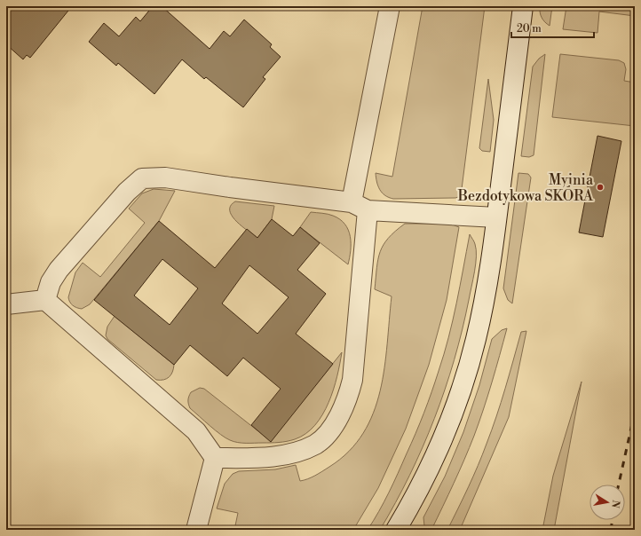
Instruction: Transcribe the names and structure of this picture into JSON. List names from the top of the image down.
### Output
{
  "places": ["Myjnia Bezdotykowa SKÓRA"],
  "scale_bar": "20 m",
  "north": "right"
}
